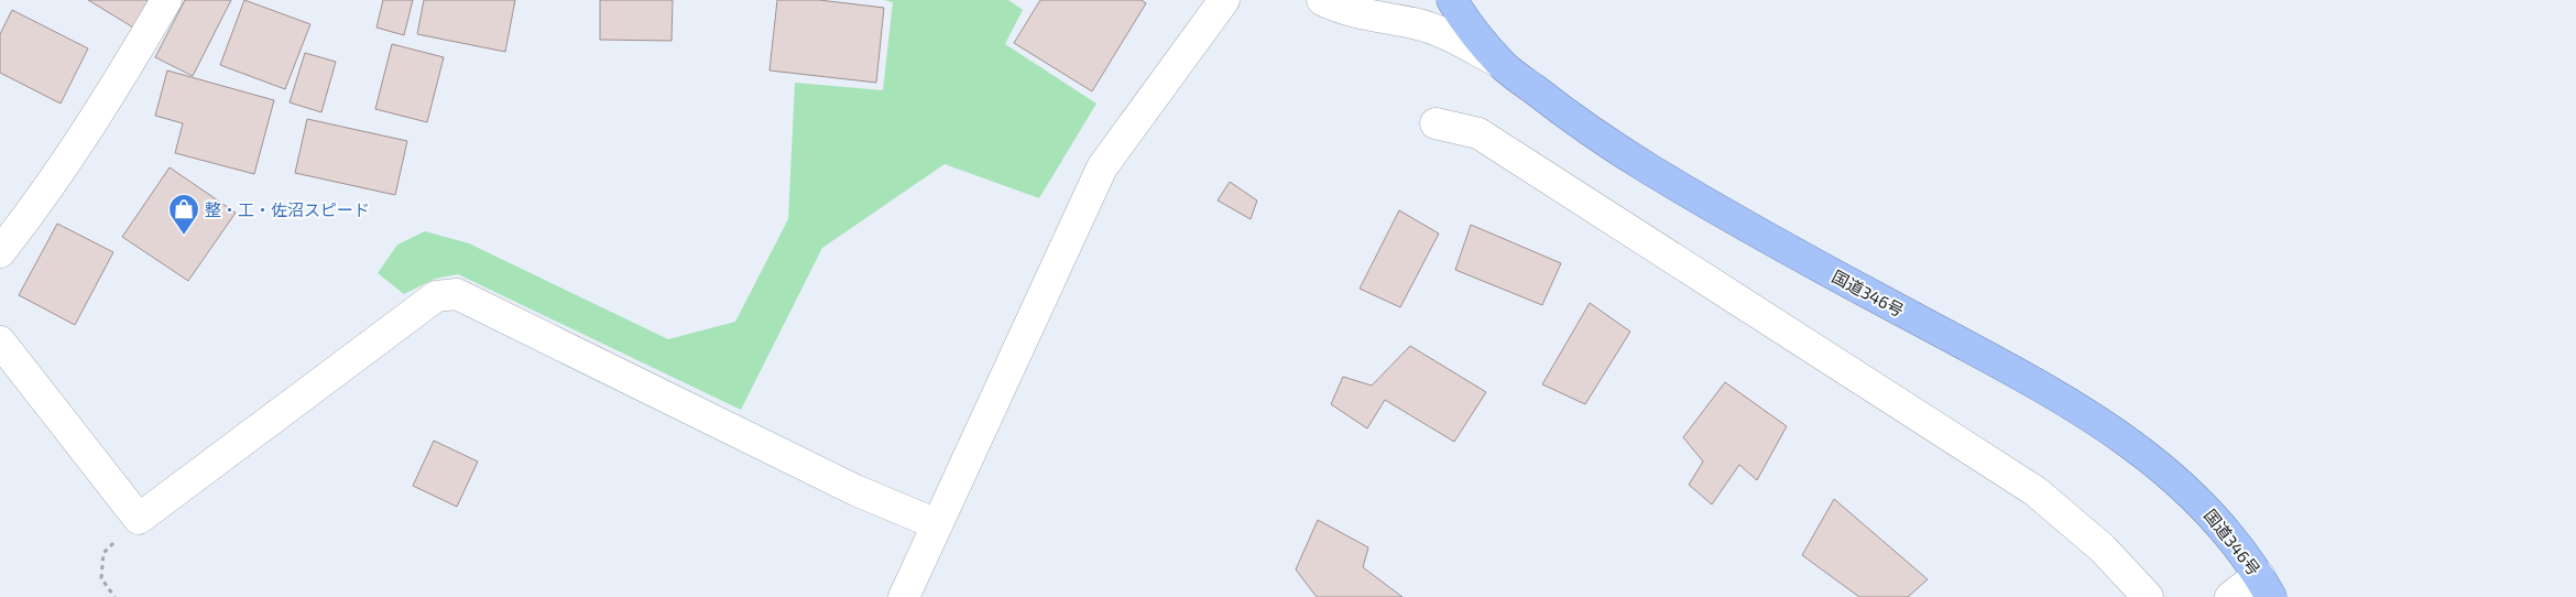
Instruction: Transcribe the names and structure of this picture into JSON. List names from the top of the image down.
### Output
{
  "streets": {
    "highway": ["国道346号"]
  },
  "places": {
    "shop": ["整・工・佐沼スピード"]
  }
}
